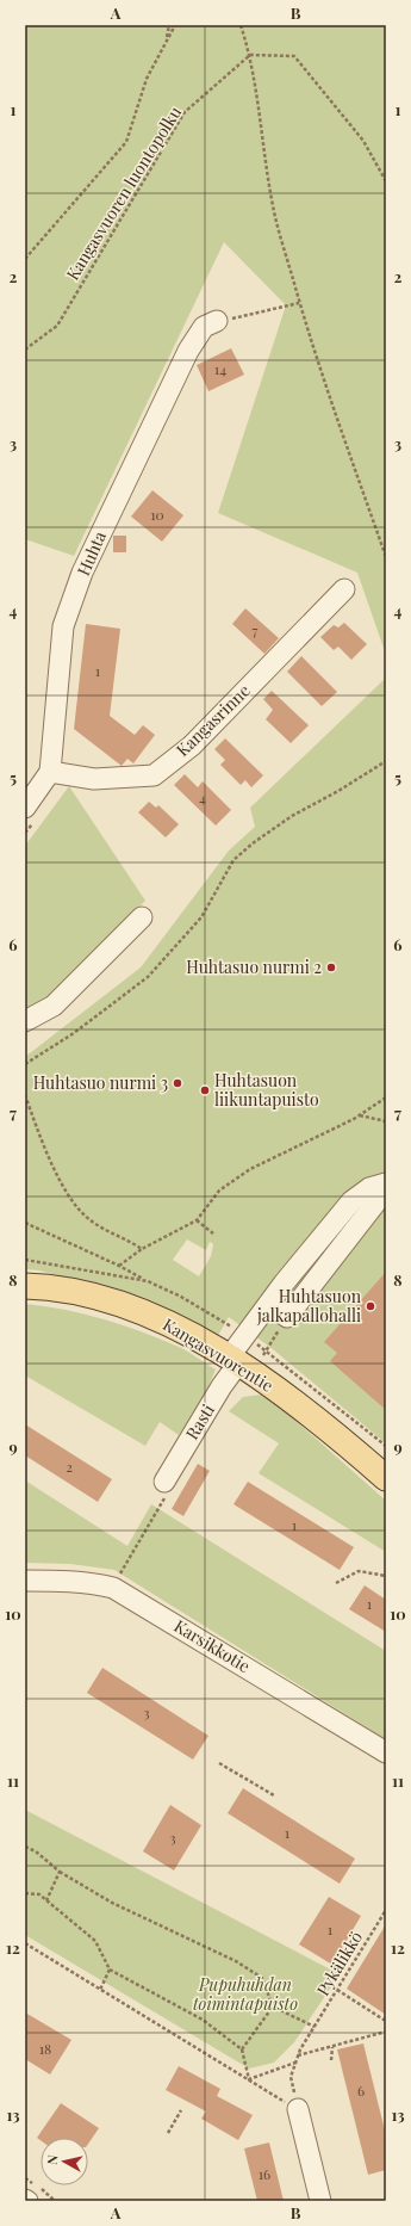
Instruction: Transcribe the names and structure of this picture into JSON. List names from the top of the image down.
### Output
{
  "streets": {
    "main road": ["Kangasvuorentie"],
    "street": [
      "Huhta",
      "Kangasrinne",
      "Rasti",
      "Karsikkotie"
    ],
    "path": ["Kangasvuoren luontopolku", "Pykälikkö"]
  },
  "crossings": [
    ["Huhta", "Kangasrinne"],
    ["Kangasvuorentie", "Rasti"]
  ],
  "parks": ["Pupuhuhdan toimintapuisto"],
  "places": [
    "Huhtasuo nurmi 2",
    "Huhtasuo nurmi 3",
    "Huhtasuon liikuntapuisto",
    "Huhtasuon jalkapallohalli"
  ],
  "house_numbers": [
    "14",
    "10",
    "7",
    "1",
    "4",
    "2",
    "1",
    "1",
    "3",
    "1",
    "3",
    "1",
    "18",
    "6",
    "16"
  ],
  "north": "left",
  "grid": {
    "columns": ["A", "B"],
    "rows": [
      "1",
      "2",
      "3",
      "4",
      "5",
      "6",
      "7",
      "8",
      "9",
      "10",
      "11",
      "12",
      "13"
    ]
  }
}
